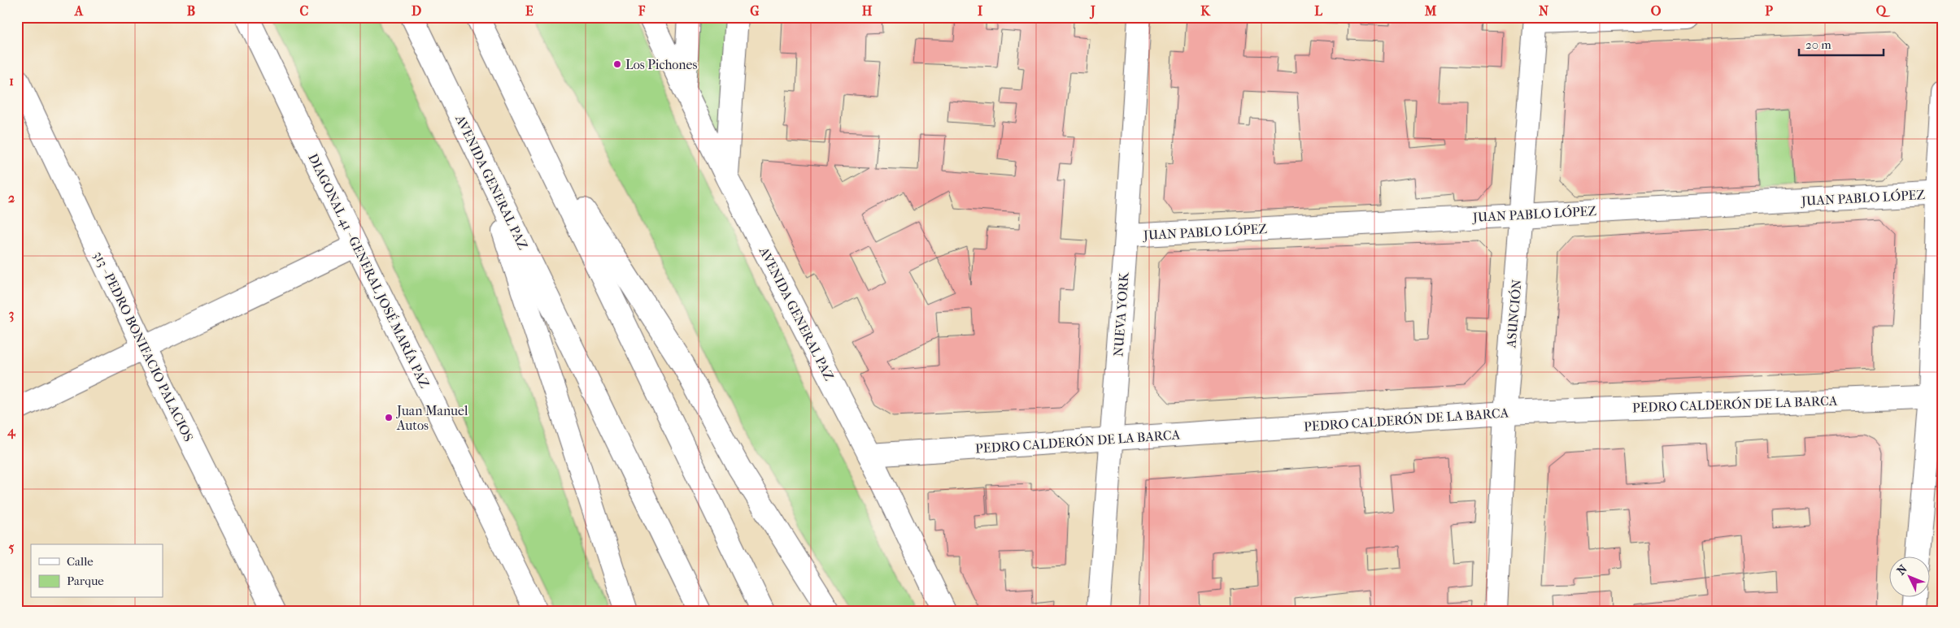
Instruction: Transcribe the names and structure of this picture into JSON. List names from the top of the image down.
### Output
{
  "streets": {
    "main road": [
      "AVENIDA GENERAL PAZ",
      "JUAN PABLO LÓPEZ",
      "DIAGONAL 41 - GENERAL JOSÉ MARÍA PAZ",
      "ASUNCIÓN",
      "NUEVA YORK",
      "313 - PEDRO BONIFACIO PALACIOS",
      "PEDRO CALDERÓN DE LA BARCA"
    ]
  },
  "crossings": [
    ["AVENIDA GENERAL PAZ", "PEDRO CALDERÓN DE LA BARCA"],
    ["JUAN PABLO LÓPEZ", "ASUNCIÓN"],
    ["JUAN PABLO LÓPEZ", "NUEVA YORK"],
    ["ASUNCIÓN", "PEDRO CALDERÓN DE LA BARCA"],
    ["NUEVA YORK", "PEDRO CALDERÓN DE LA BARCA"]
  ],
  "places": ["Los Pichones", "Juan Manuel Autos"],
  "legend": ["Calle", "Parque"],
  "scale_bar": "20 m",
  "north": "top left",
  "grid": {
    "columns": [
      "A",
      "B",
      "C",
      "D",
      "E",
      "F",
      "G",
      "H",
      "I",
      "J",
      "K",
      "L",
      "M",
      "N",
      "O",
      "P",
      "Q"
    ],
    "rows": [
      "1",
      "2",
      "3",
      "4",
      "5"
    ]
  }
}
